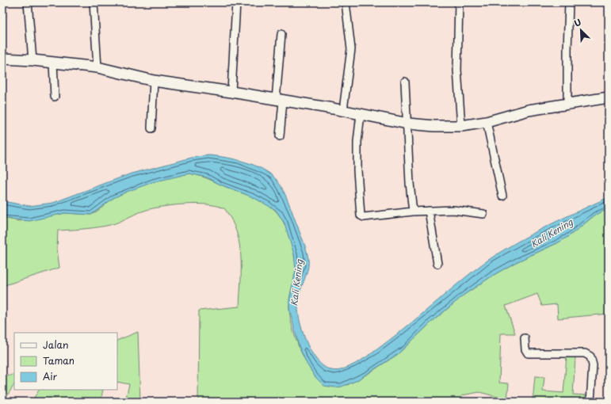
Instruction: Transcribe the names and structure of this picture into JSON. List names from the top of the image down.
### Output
{
  "water": ["Kali Kening"],
  "legend": ["Jalan", "Taman", "Air"],
  "north": "top left"
}
